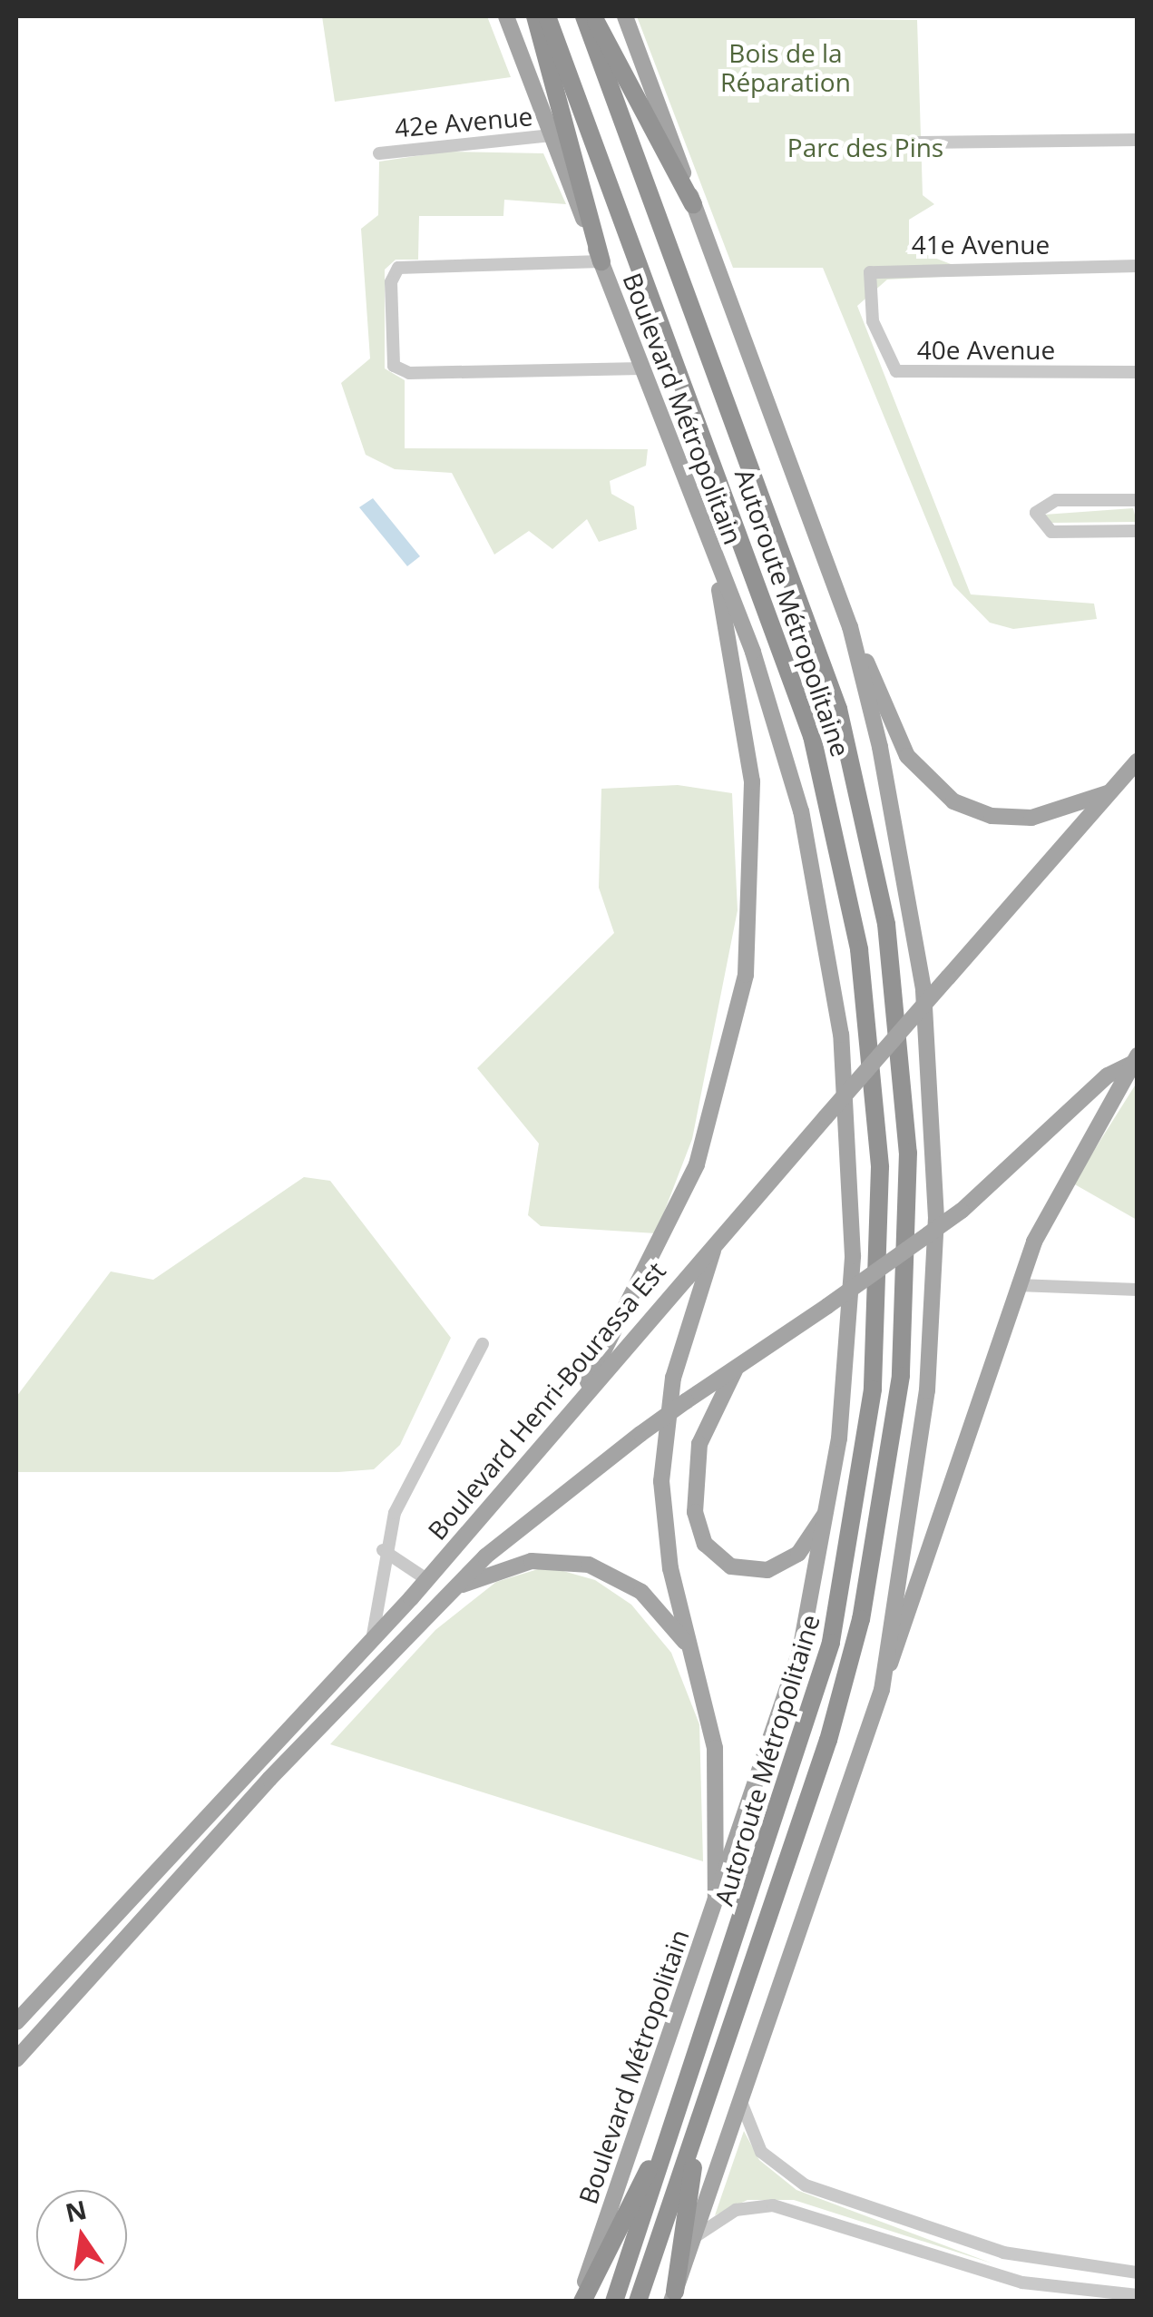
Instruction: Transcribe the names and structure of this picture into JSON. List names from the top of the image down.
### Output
{
  "streets": {
    "highway": ["Autoroute Métropolitaine"],
    "main road": ["Boulevard Métropolitain", "Boulevard Henri-Bourassa Est"],
    "street": ["42e Avenue", "41e Avenue", "40e Avenue"]
  },
  "crossings": [
    ["42e Avenue", "Boulevard Métropolitain"],
    ["41e Avenue", "40e Avenue"]
  ],
  "parks": ["Bois de la Réparation", "Parc des Pins"],
  "north": "top"
}
